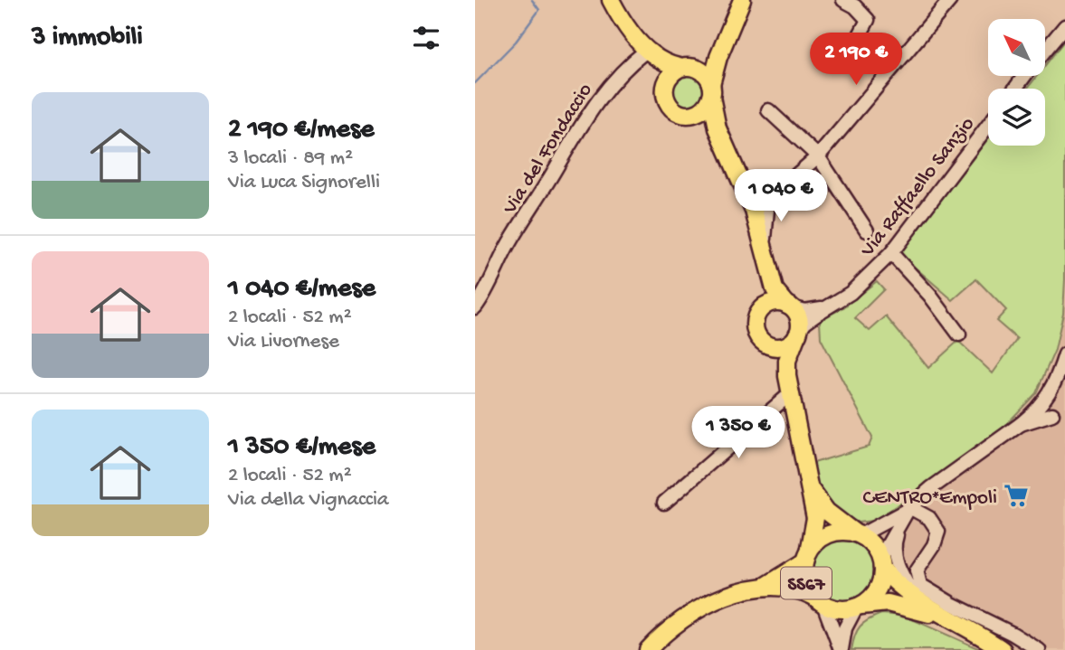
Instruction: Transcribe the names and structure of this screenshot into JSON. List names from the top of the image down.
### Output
{
  "streets": {
    "main road": ["SS67"],
    "street": ["Via del Fondaccio", "Via Raffaello Sanzio"]
  },
  "crossings": [
    ["Via Raffaello Sanzio", "SS67"]
  ],
  "places": {
    "supermarket": ["CENTRO*Empoli"]
  },
  "north": "top left",
  "page": {
    "heading": "3 immobili",
    "price": ["2 190 €", "1 040 €", "1 350 €"],
    "list": [
      {
        "name": "2 190 €/mese",
        "note": "3 locali · 89 m² · Via Luca Signorelli"
      },
      {
        "name": "1 040 €/mese",
        "note": "2 locali · 52 m² · Via Livornese"
      },
      {
        "name": "1 350 €/mese",
        "note": "2 locali · 52 m² · Via della Vignaccia"
      }
    ]
  }
}
